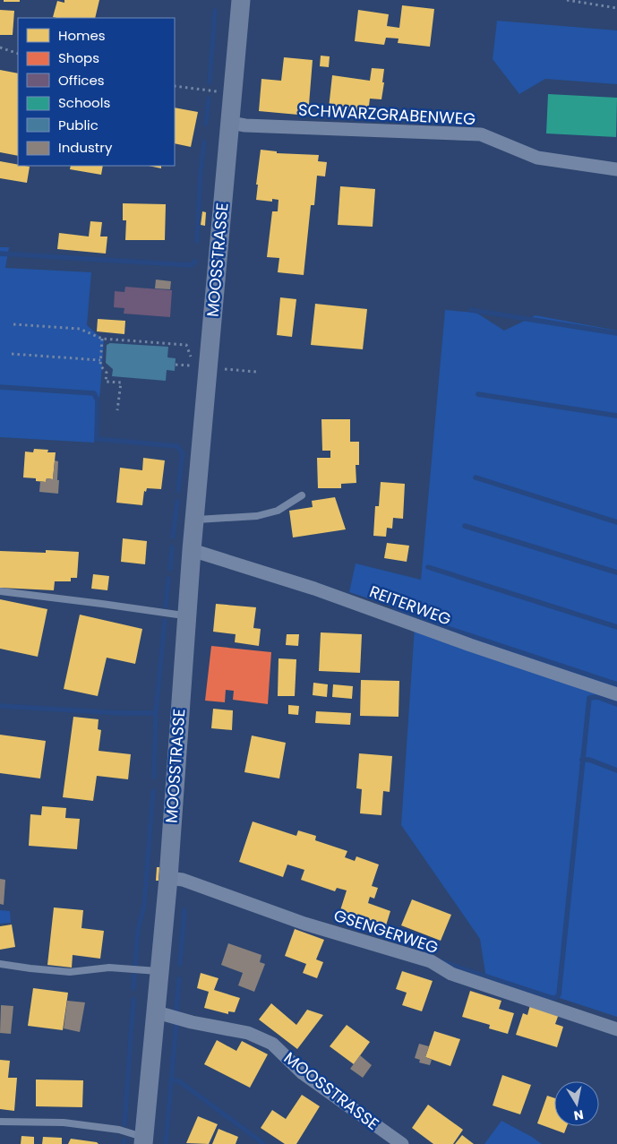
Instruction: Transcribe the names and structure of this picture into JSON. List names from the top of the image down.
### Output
{
  "streets": {
    "street": [
      "SCHWARZGRABENWEG",
      "MOOSSTRASSE",
      "REITERWEG",
      "GSENGERWEG"
    ]
  },
  "crossings": [
    ["SCHWARZGRABENWEG", "MOOSSTRASSE"],
    ["MOOSSTRASSE", "REITERWEG"],
    ["MOOSSTRASSE", "GSENGERWEG"]
  ],
  "legend": [
    "Homes",
    "Shops",
    "Offices",
    "Schools",
    "Public",
    "Industry"
  ],
  "north": "bottom"
}
